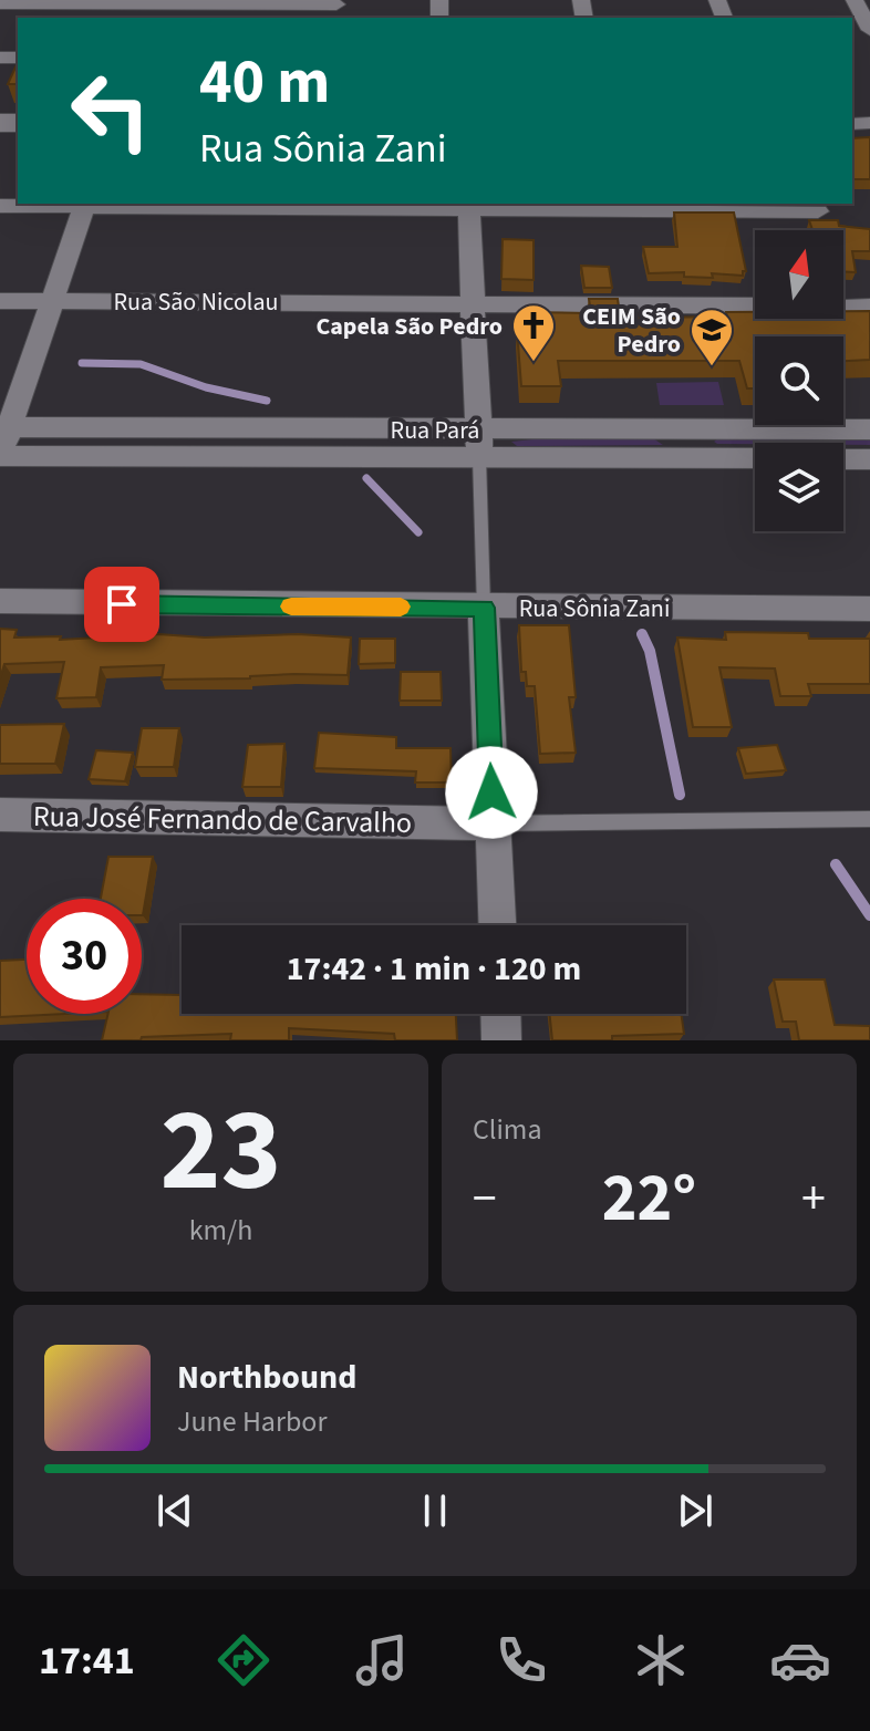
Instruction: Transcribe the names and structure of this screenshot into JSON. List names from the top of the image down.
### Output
{
  "streets": {
    "street": [
      "Rua São Nicolau",
      "Rua Pará",
      "Rua Sônia Zani",
      "Rua José Fernando de Carvalho"
    ]
  },
  "places": {
    "church": ["Capela São Pedro"],
    "school or university": ["CEIM São Pedro"]
  },
  "north": "top",
  "page": {
    "turn": ["40 m", "Rua Sônia Zani"],
    "limit": "30",
    "trip": "17:42 · 1 min · 120 m",
    "tile": [
      ["23", "km/h"],
      "Clima"
    ],
    "heat": ["−", "22°", "+"],
    "song": ["Northbound", "June Harbor"],
    "tabs": "17:41"
  }
}
